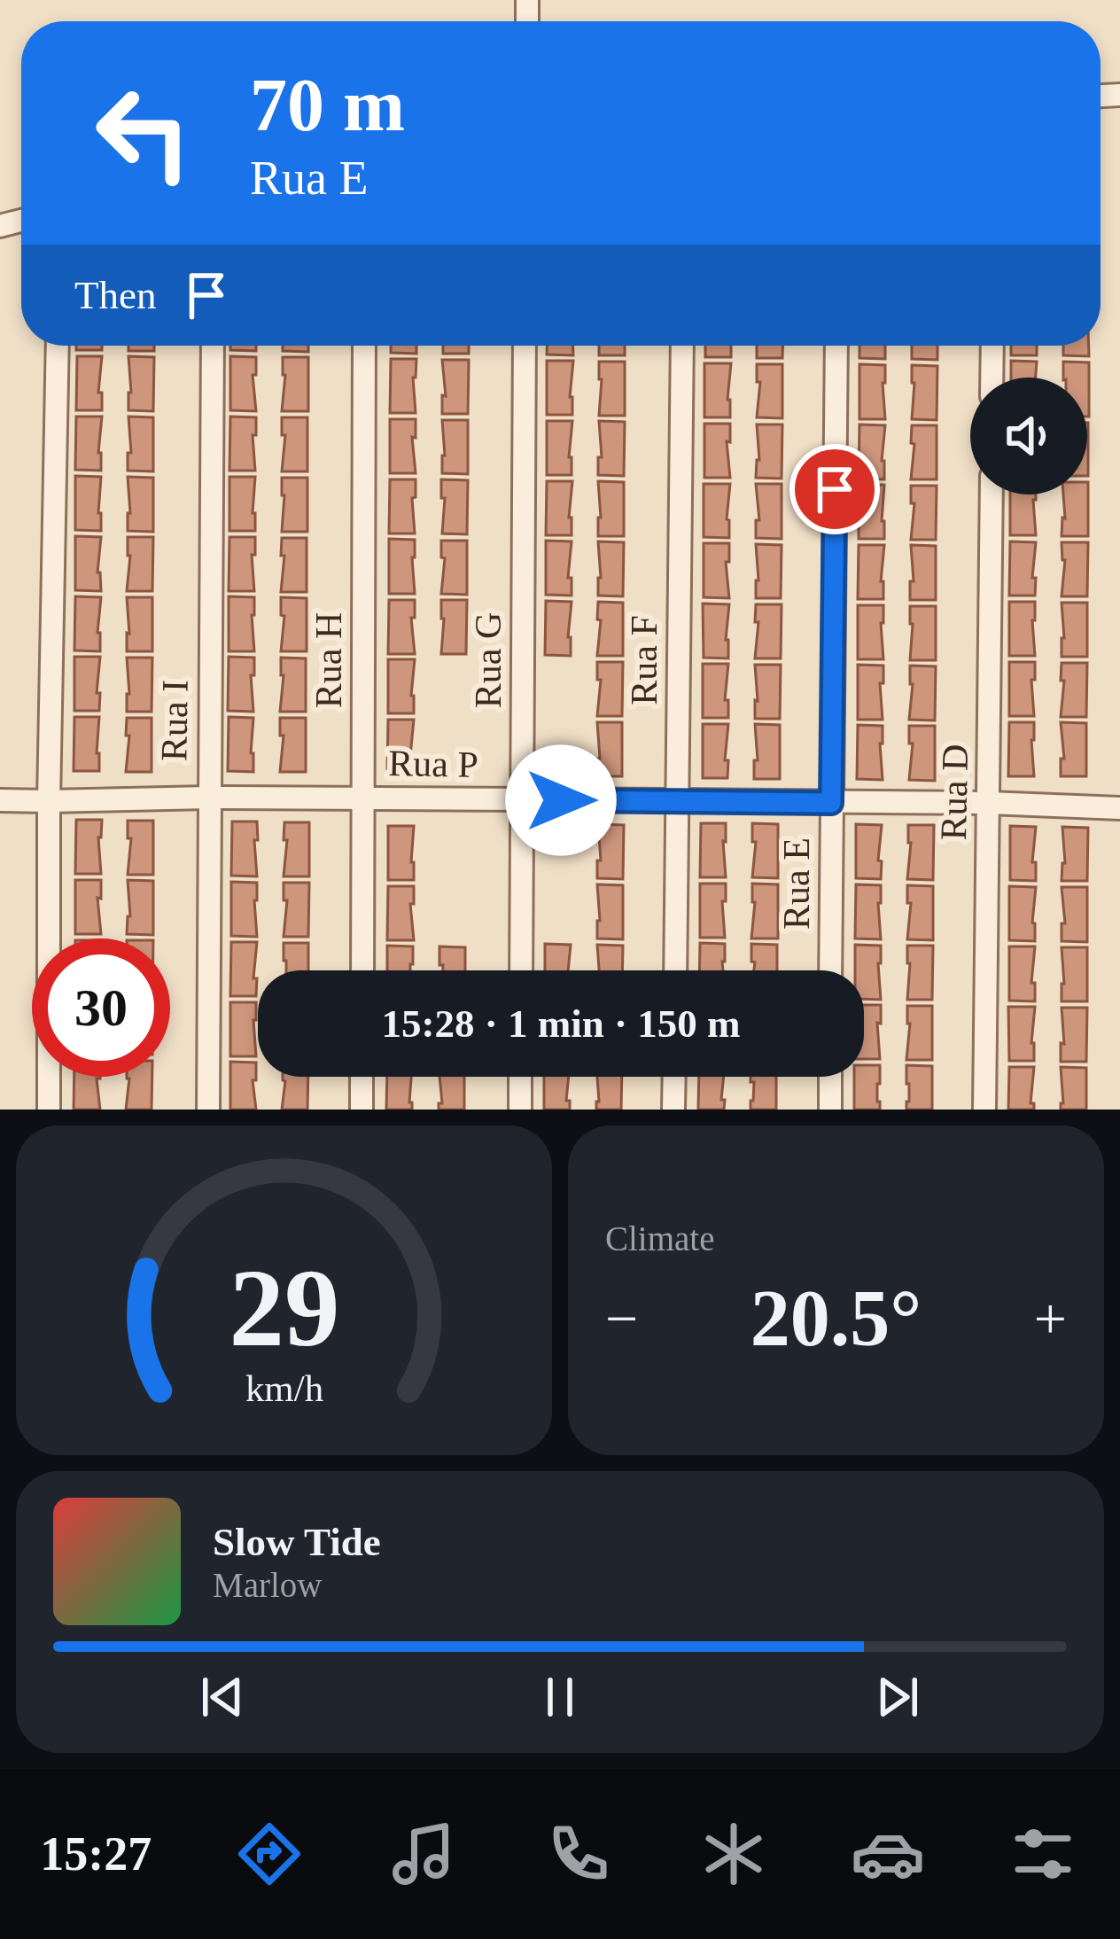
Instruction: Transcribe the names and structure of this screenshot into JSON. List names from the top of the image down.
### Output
{
  "streets": {
    "street": [
      "Rua H",
      "Rua G",
      "Rua F",
      "Rua I",
      "Rua P",
      "Rua D",
      "Rua E"
    ]
  },
  "crossings": [
    ["Rua H", "Rua P"],
    ["Rua G", "Rua P"],
    ["Rua F", "Rua P"],
    ["Rua I", "Rua P"],
    ["Rua P", "Rua D"],
    ["Rua P", "Rua E"]
  ],
  "page": {
    "turn": ["70 m", "Rua E"],
    "then": "Then",
    "limit": "30",
    "trip": "15:28 · 1 min · 150 m",
    "tile": "Climate",
    "heat": ["−", "20.5°", "+"],
    "song": ["Slow Tide", "Marlow"],
    "tabs": "15:27",
    "gauge": ["29", "km/h"]
  }
}
